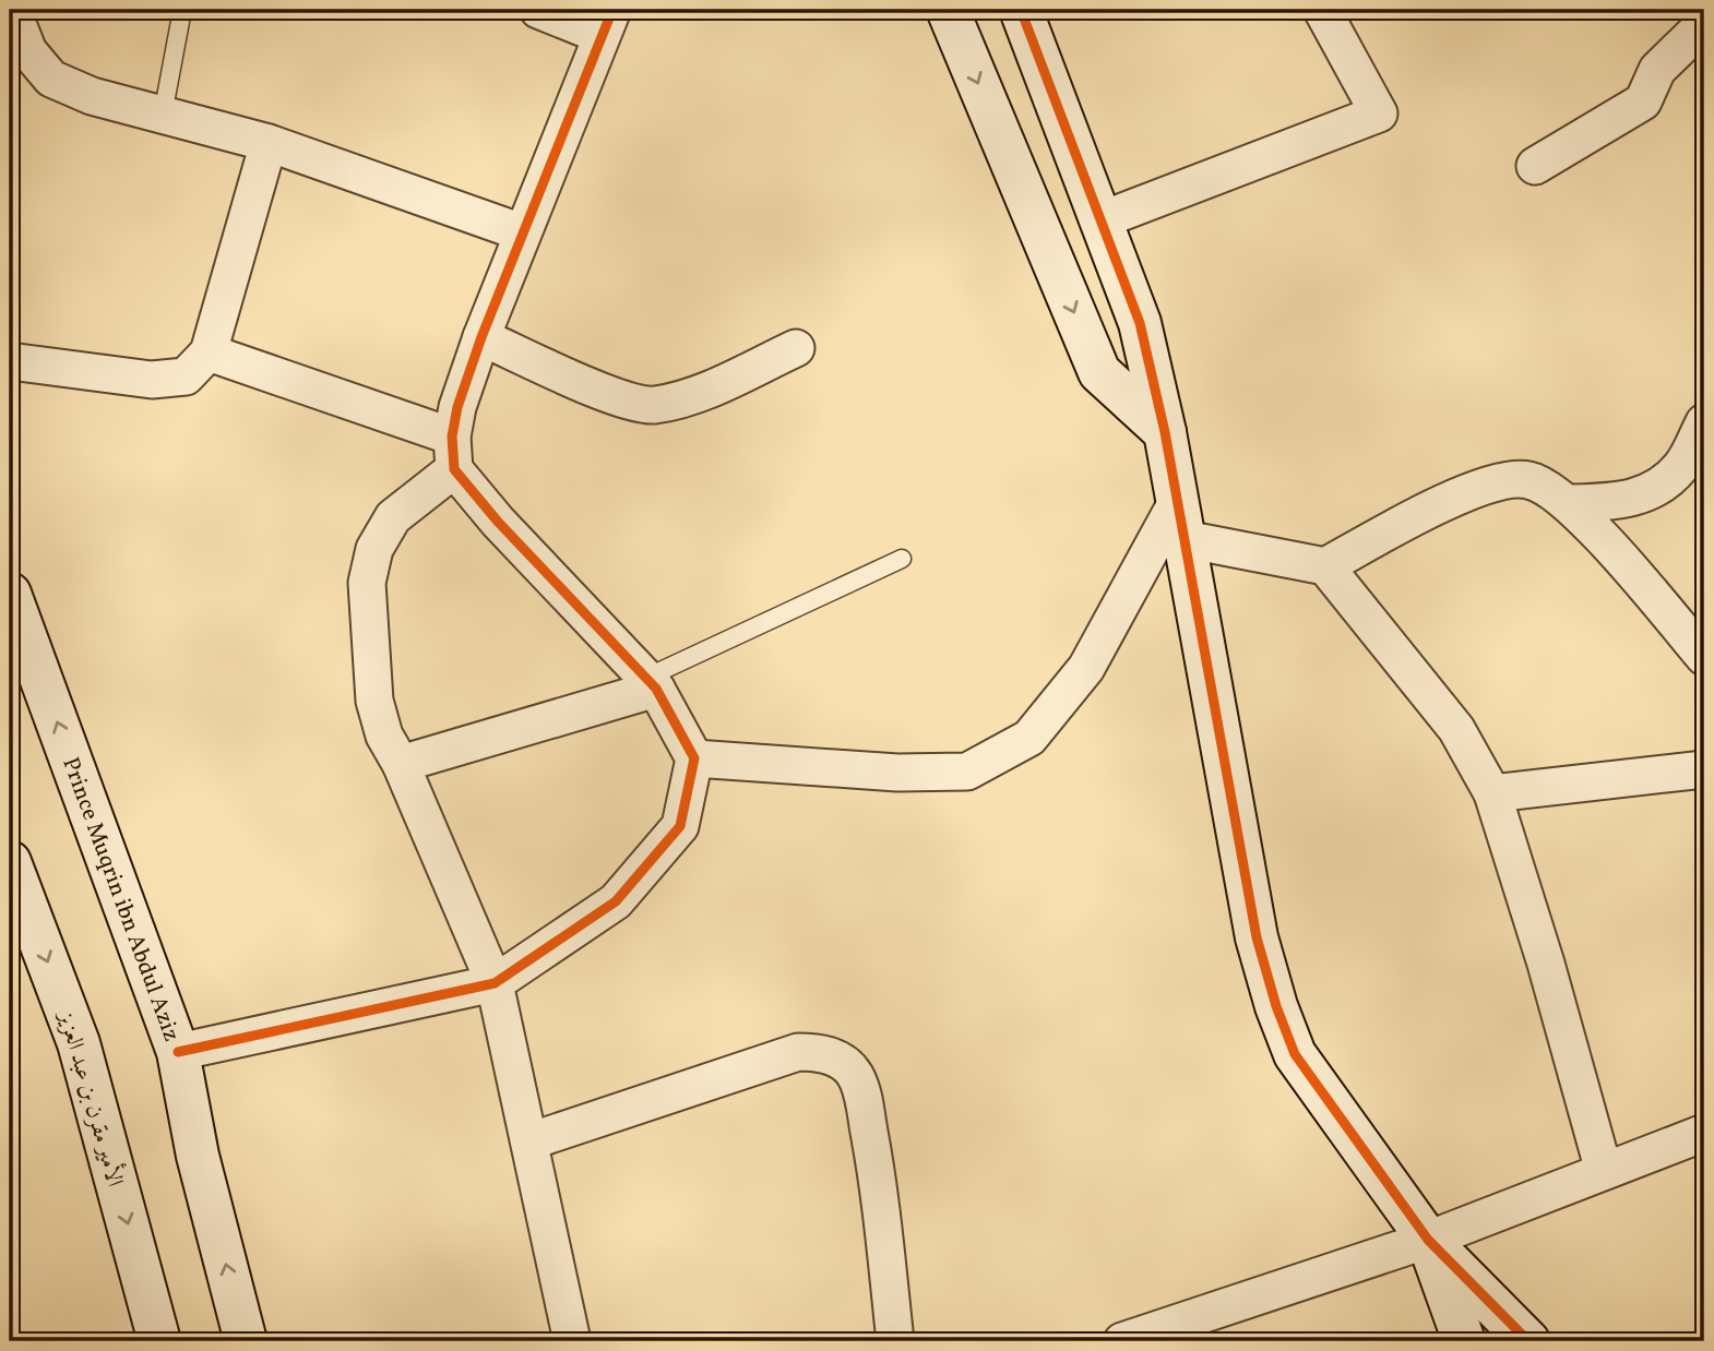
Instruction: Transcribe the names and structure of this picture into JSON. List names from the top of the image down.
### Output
{
  "streets": {
    "street": ["Prince Muqrin ibn Abdul Aziz", "الأمير مقرن بن عبد العزيز"]
  },
  "one_way": ["الأمير مقرن بن عبد العزيز"]
}
